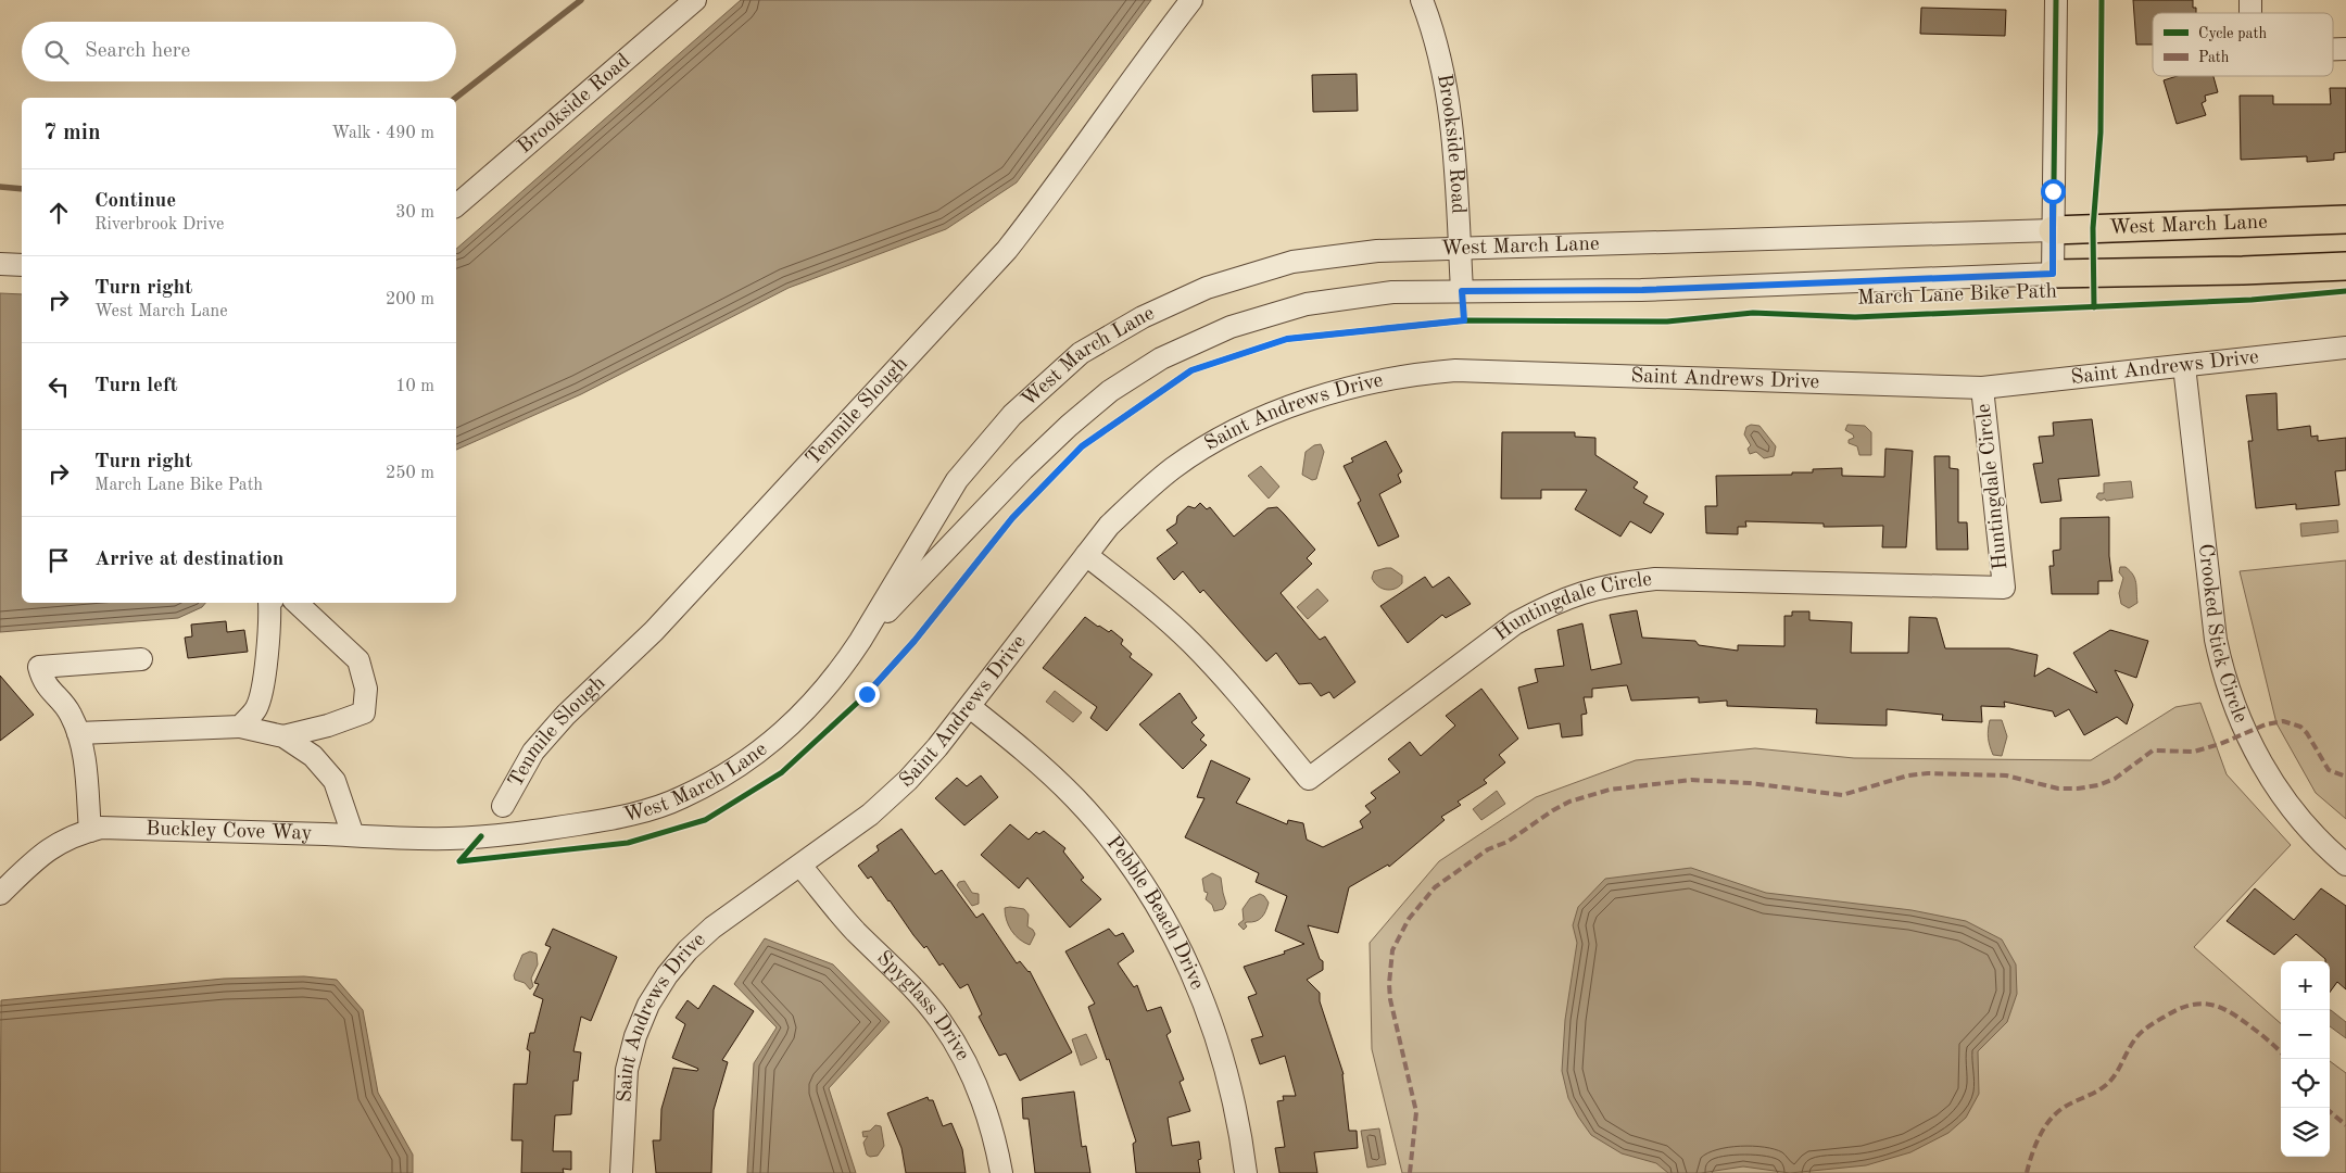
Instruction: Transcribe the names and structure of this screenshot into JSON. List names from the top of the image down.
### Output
{
  "streets": {
    "main road": ["West March Lane"],
    "street": [
      "Brookside Road",
      "Saint Andrews Drive",
      "Tenmile Slough",
      "Huntingdale Circle",
      "Crooked Stick Circle",
      "Buckley Cove Way",
      "Pebble Beach Drive",
      "Spyglass Drive"
    ],
    "cycle path": ["March Lane Bike Path"]
  },
  "crossings": [
    ["Brookside Road", "West March Lane"],
    ["West March Lane", "Buckley Cove Way"],
    ["Saint Andrews Drive", "Huntingdale Circle"],
    ["Saint Andrews Drive", "Crooked Stick Circle"],
    ["Saint Andrews Drive", "Pebble Beach Drive"],
    ["Saint Andrews Drive", "Spyglass Drive"]
  ],
  "legend": ["Cycle path", "Path"],
  "page": {
    "search": "Search here",
    "heading": ["7 min", "Walk · 490 m"],
    "list": [
      ["Continue", "Riverbrook Drive", "30 m"],
      ["Turn right", "West March Lane", "200 m"],
      ["Turn left", "10 m"],
      ["Turn right", "March Lane Bike Path", "250 m"],
      "Arrive at destination"
    ],
    "map_buttons": ["+", "−"]
  }
}
